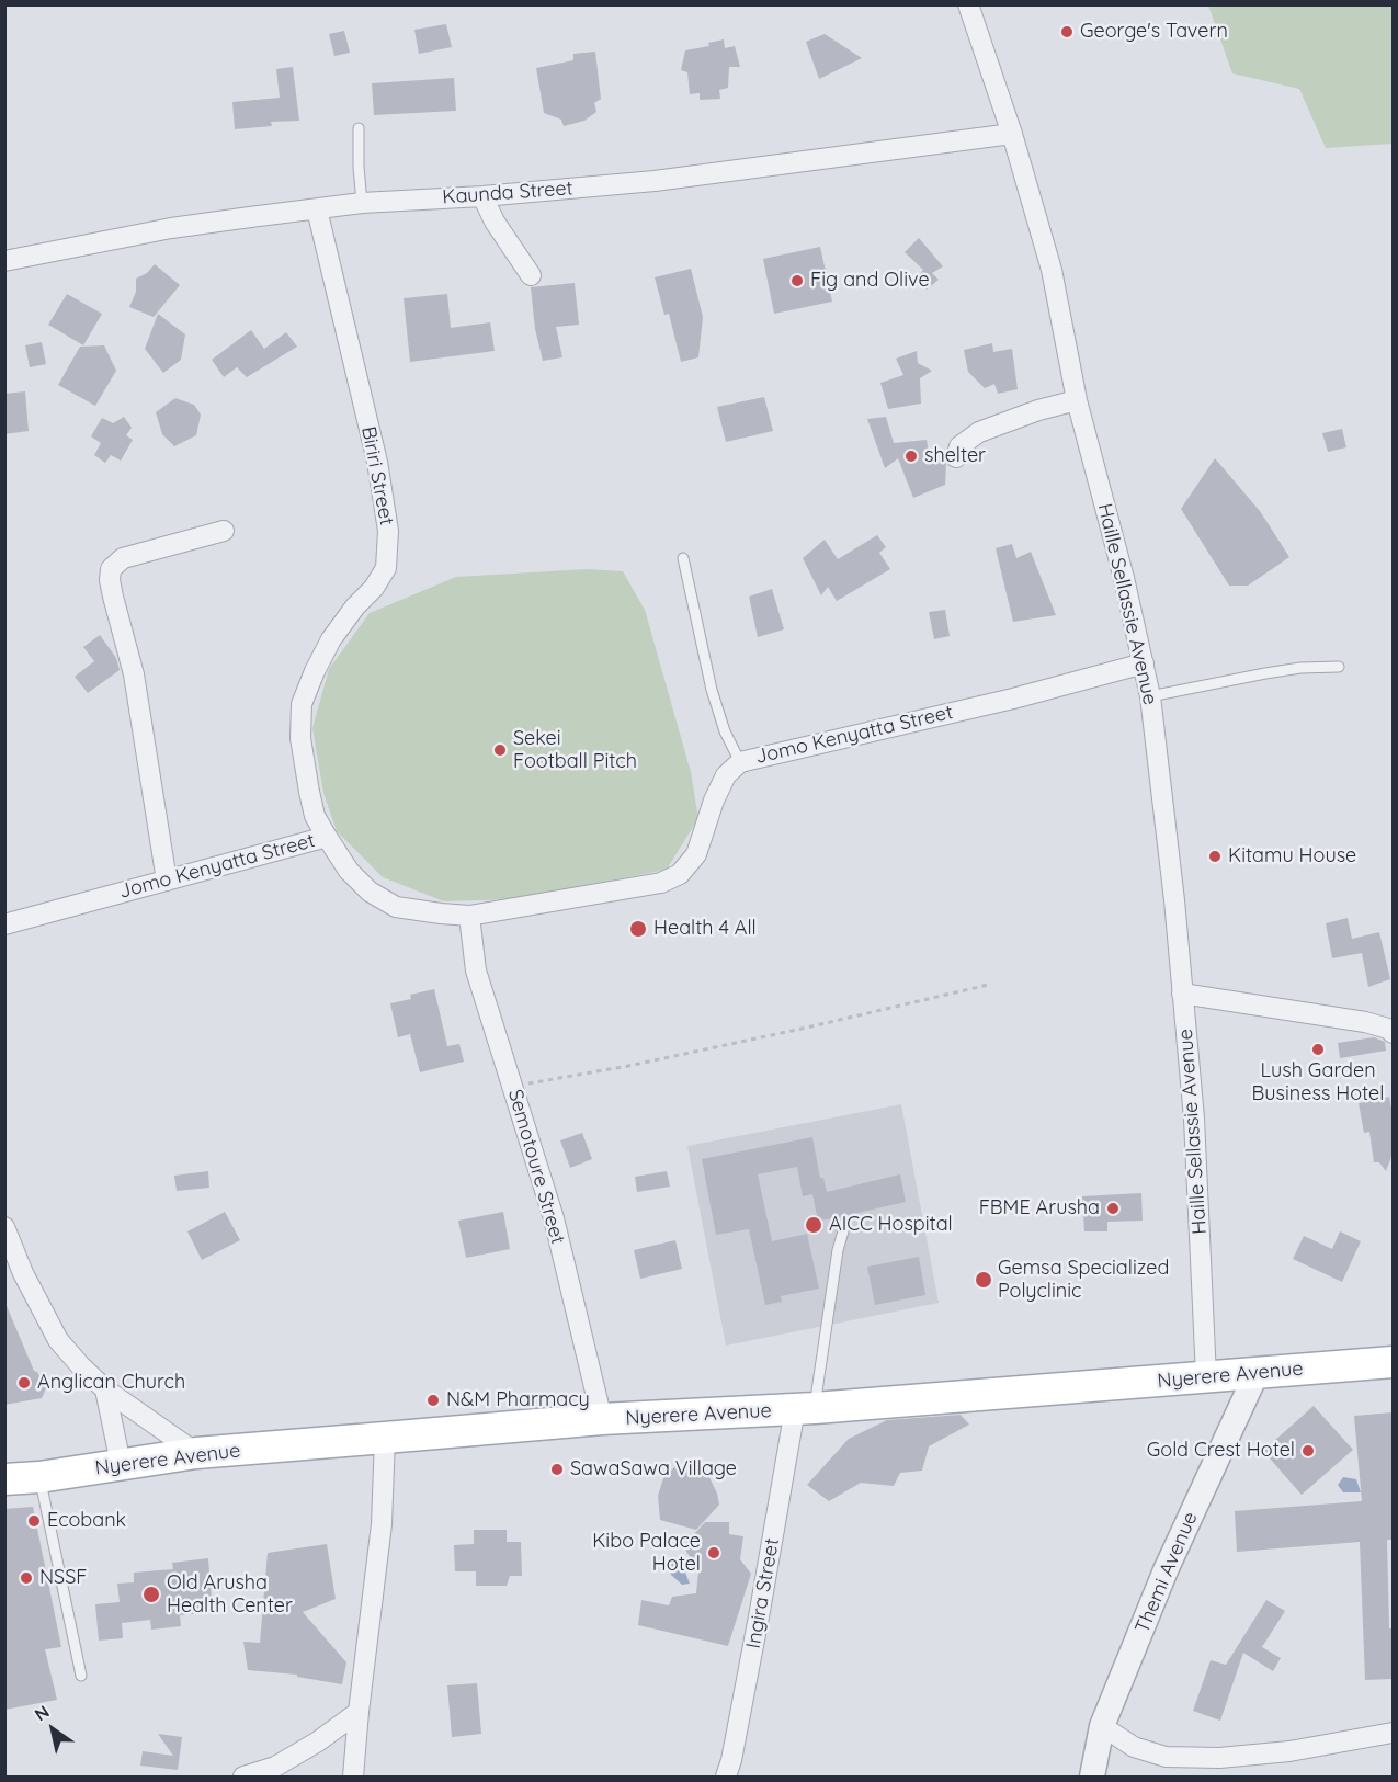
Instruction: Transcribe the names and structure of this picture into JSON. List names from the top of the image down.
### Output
{
  "streets": {
    "main road": ["Nyerere Avenue"],
    "street": [
      "Kaunda Street",
      "Biriri Street",
      "Haille Sellassie Avenue",
      "Jomo Kenyatta Street",
      "Semotoure Street",
      "Themi Avenue",
      "Ingira Street"
    ]
  },
  "crossings": [
    ["Kaunda Street", "Biriri Street"],
    ["Kaunda Street", "Haille Sellassie Avenue"],
    ["Biriri Street", "Jomo Kenyatta Street"],
    ["Haille Sellassie Avenue", "Jomo Kenyatta Street"],
    ["Haille Sellassie Avenue", "Nyerere Avenue"],
    ["Jomo Kenyatta Street", "Semotoure Street"],
    ["Semotoure Street", "Nyerere Avenue"],
    ["Nyerere Avenue", "Themi Avenue"],
    ["Nyerere Avenue", "Ingira Street"]
  ],
  "places": [
    "George's Tavern",
    "Fig and Olive",
    "shelter",
    "Sekei Football Pitch",
    "Kitamu House",
    "Health 4 All",
    "Lush Garden Business Hotel",
    "FBME Arusha",
    "AICC Hospital",
    "Gemsa Specialized Polyclinic",
    "Anglican Church",
    "N&M Pharmacy",
    "Gold Crest Hotel",
    "SawaSawa Village",
    "Ecobank",
    "Kibo Palace Hotel",
    "NSSF",
    "Old Arusha Health Center"
  ],
  "north": "top left"
}
